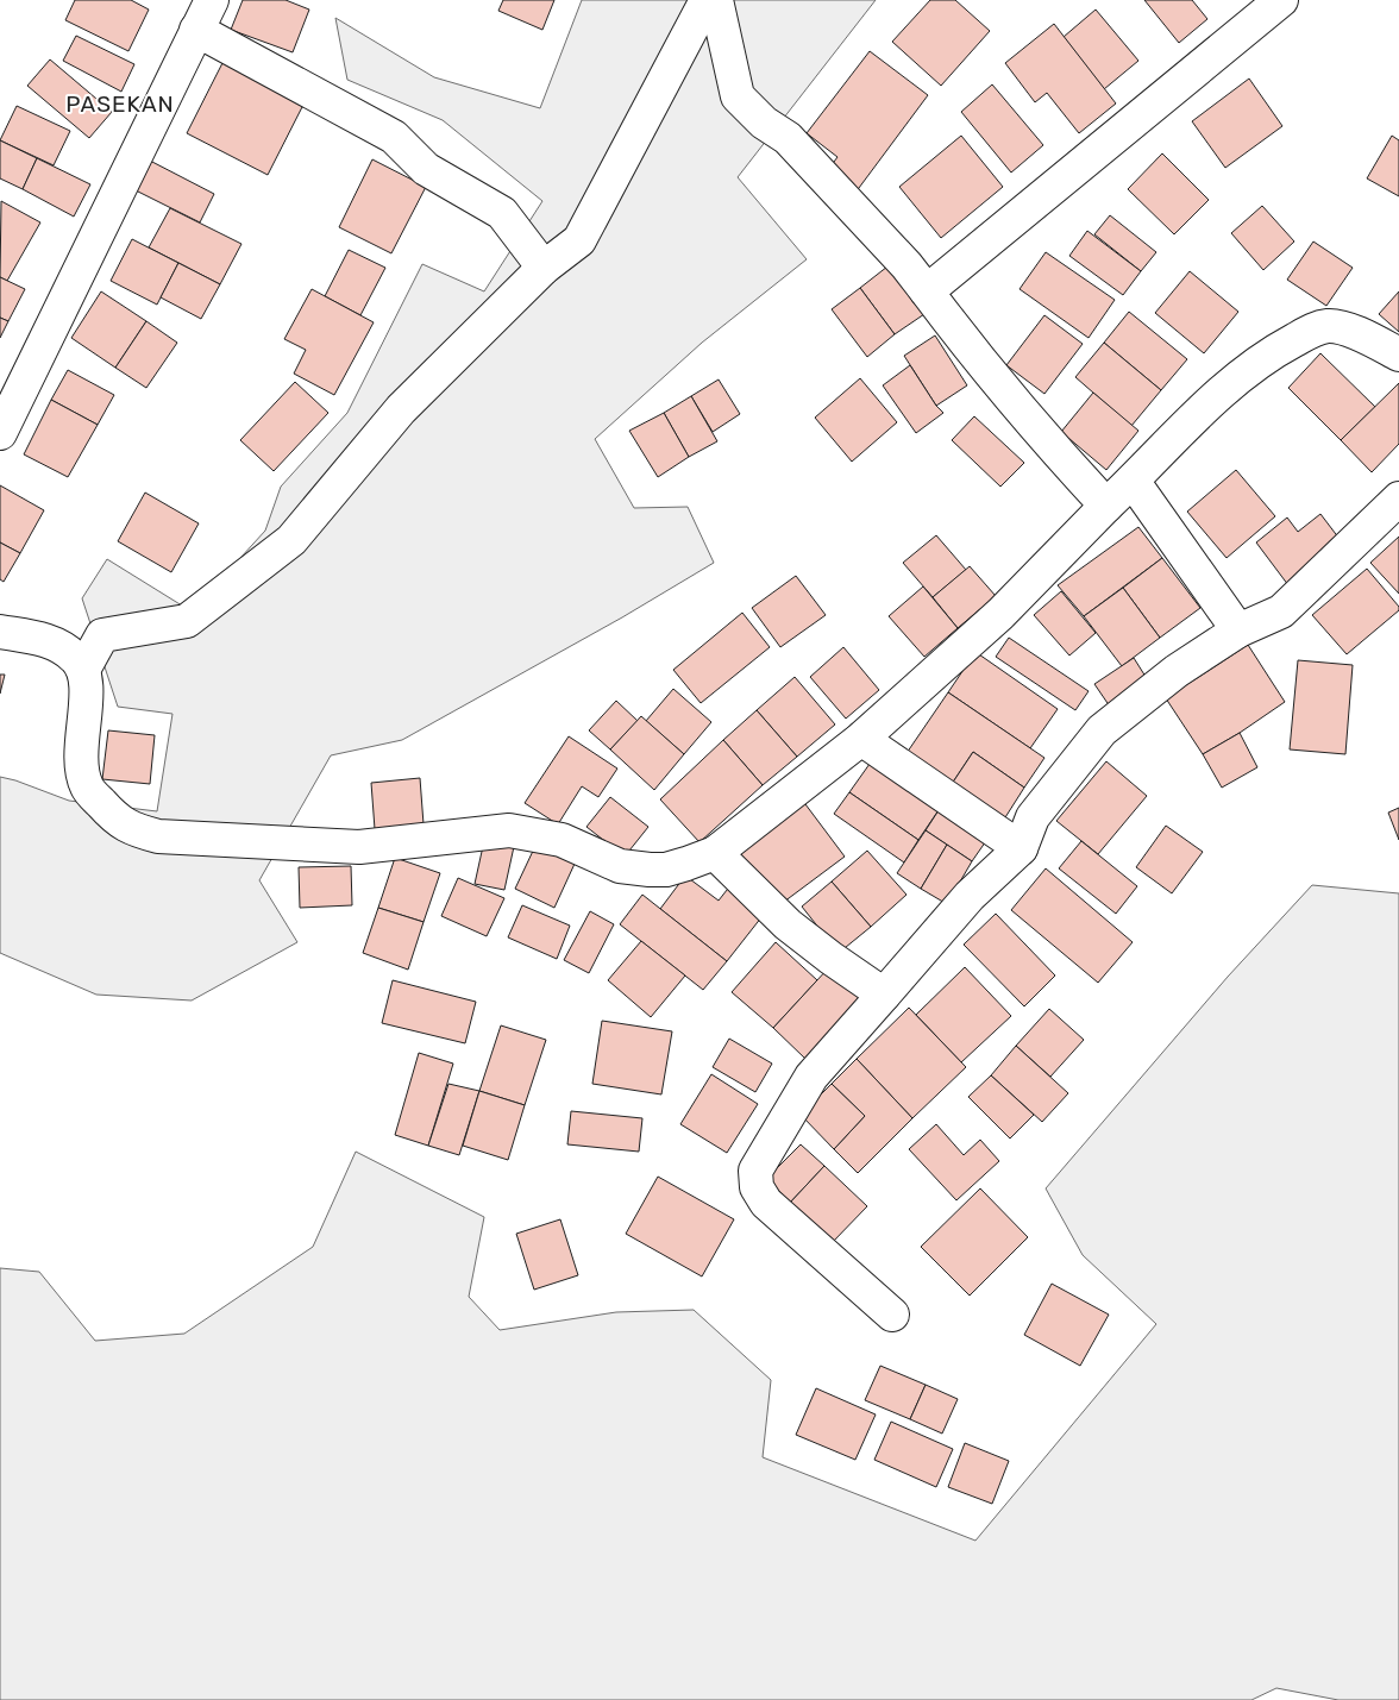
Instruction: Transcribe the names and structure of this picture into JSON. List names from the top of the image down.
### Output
{
  "districts": ["PASEKAN"]
}
